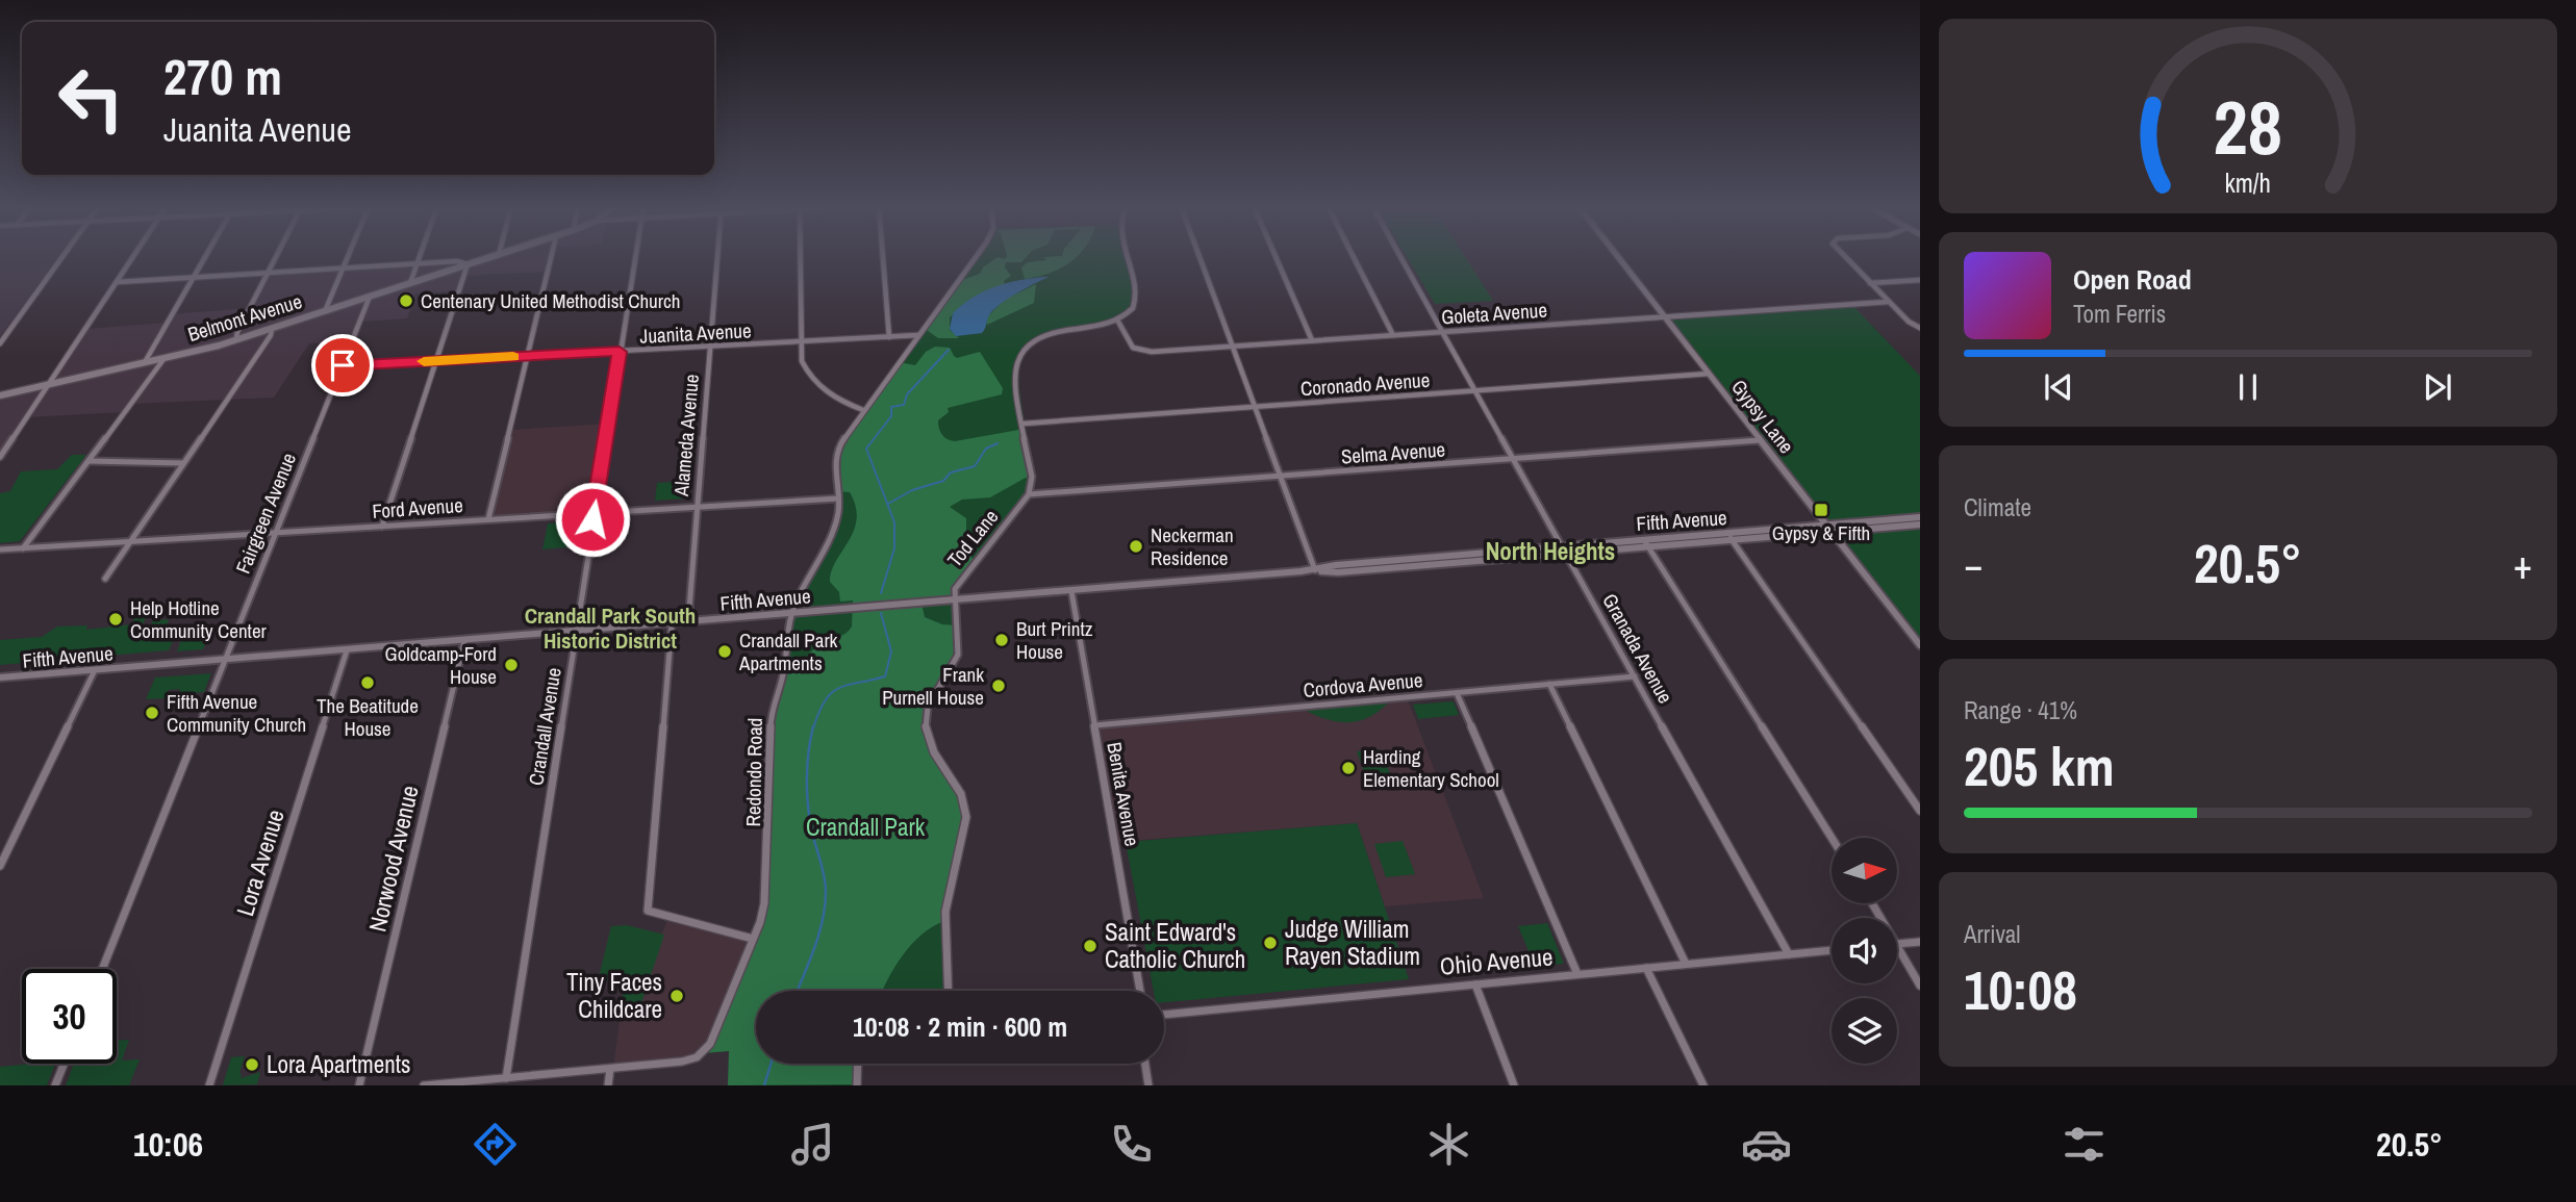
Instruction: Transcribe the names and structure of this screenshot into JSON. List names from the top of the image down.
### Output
{
  "streets": {
    "main road": ["Belmont Avenue"],
    "street": [
      "Goleta Avenue",
      "Juanita Avenue",
      "Coronado Avenue",
      "Gypsy Lane",
      "Alameda Avenue",
      "Selma Avenue",
      "Ford Avenue",
      "Fairgreen Avenue",
      "Fifth Avenue",
      "Tod Lane",
      "Granada Avenue",
      "Cordova Avenue",
      "Crandall Avenue",
      "Redondo Road",
      "Benita Avenue",
      "Norwood Avenue",
      "Lora Avenue",
      "Ohio Avenue"
    ]
  },
  "crossings": [
    ["Goleta Avenue", "Gypsy Lane"],
    ["Goleta Avenue", "Granada Avenue"],
    ["Belmont Avenue", "Fairgreen Avenue"],
    ["Juanita Avenue", "Alameda Avenue"],
    ["Juanita Avenue", "Fairgreen Avenue"],
    ["Juanita Avenue", "Crandall Avenue"],
    ["Juanita Avenue", "Redondo Road"],
    ["Coronado Avenue", "Gypsy Lane"],
    ["Coronado Avenue", "Granada Avenue"],
    ["Gypsy Lane", "Selma Avenue"],
    ["Gypsy Lane", "Fifth Avenue"],
    ["Alameda Avenue", "Ford Avenue"],
    ["Alameda Avenue", "Fifth Avenue"],
    ["Selma Avenue", "Tod Lane"],
    ["Selma Avenue", "Granada Avenue"],
    ["Ford Avenue", "Fairgreen Avenue"],
    ["Ford Avenue", "Crandall Avenue"],
    ["Ford Avenue", "Redondo Road"],
    ["Fairgreen Avenue", "Fifth Avenue"],
    ["Fifth Avenue", "Tod Lane"],
    ["Fifth Avenue", "Granada Avenue"],
    ["Fifth Avenue", "Crandall Avenue"],
    ["Fifth Avenue", "Redondo Road"],
    ["Fifth Avenue", "Benita Avenue"],
    ["Fifth Avenue", "Norwood Avenue"],
    ["Fifth Avenue", "Lora Avenue"],
    ["Granada Avenue", "Cordova Avenue"],
    ["Granada Avenue", "Ohio Avenue"],
    ["Cordova Avenue", "Benita Avenue"]
  ],
  "districts": ["North Heights", "Crandall Park South Historic District"],
  "parks": ["Crandall Park"],
  "places": {
    "other": [
      "Centenary United Methodist Church",
      "Neckerman Residence",
      "Help Hotline Community Center",
      "Burt Printz House",
      "Crandall Park Apartments",
      "Goldcamp-Ford House",
      "The Beatitude House",
      "Frank Purnell House",
      "Fifth Avenue Community Church",
      "Harding Elementary School",
      "Judge William Rayen Stadium",
      "Saint Edward's Catholic Church",
      "Tiny Faces Childcare",
      "Lora Apartments"
    ],
    "transit": ["Gypsy & Fifth"]
  },
  "north": "right",
  "page": {
    "turn": ["270 m", "Juanita Avenue"],
    "song": ["Open Road", "Tom Ferris"],
    "tile": [
      "Climate",
      ["Range · 41%", "205 km"],
      ["Arrival", "10:08"]
    ],
    "heat": ["−", "20.5°", "+"],
    "limit": "30",
    "trip": "10:08 · 2 min · 600 m",
    "tabs": ["10:06", "20.5°"],
    "gauge": ["28", "km/h"]
  }
}
